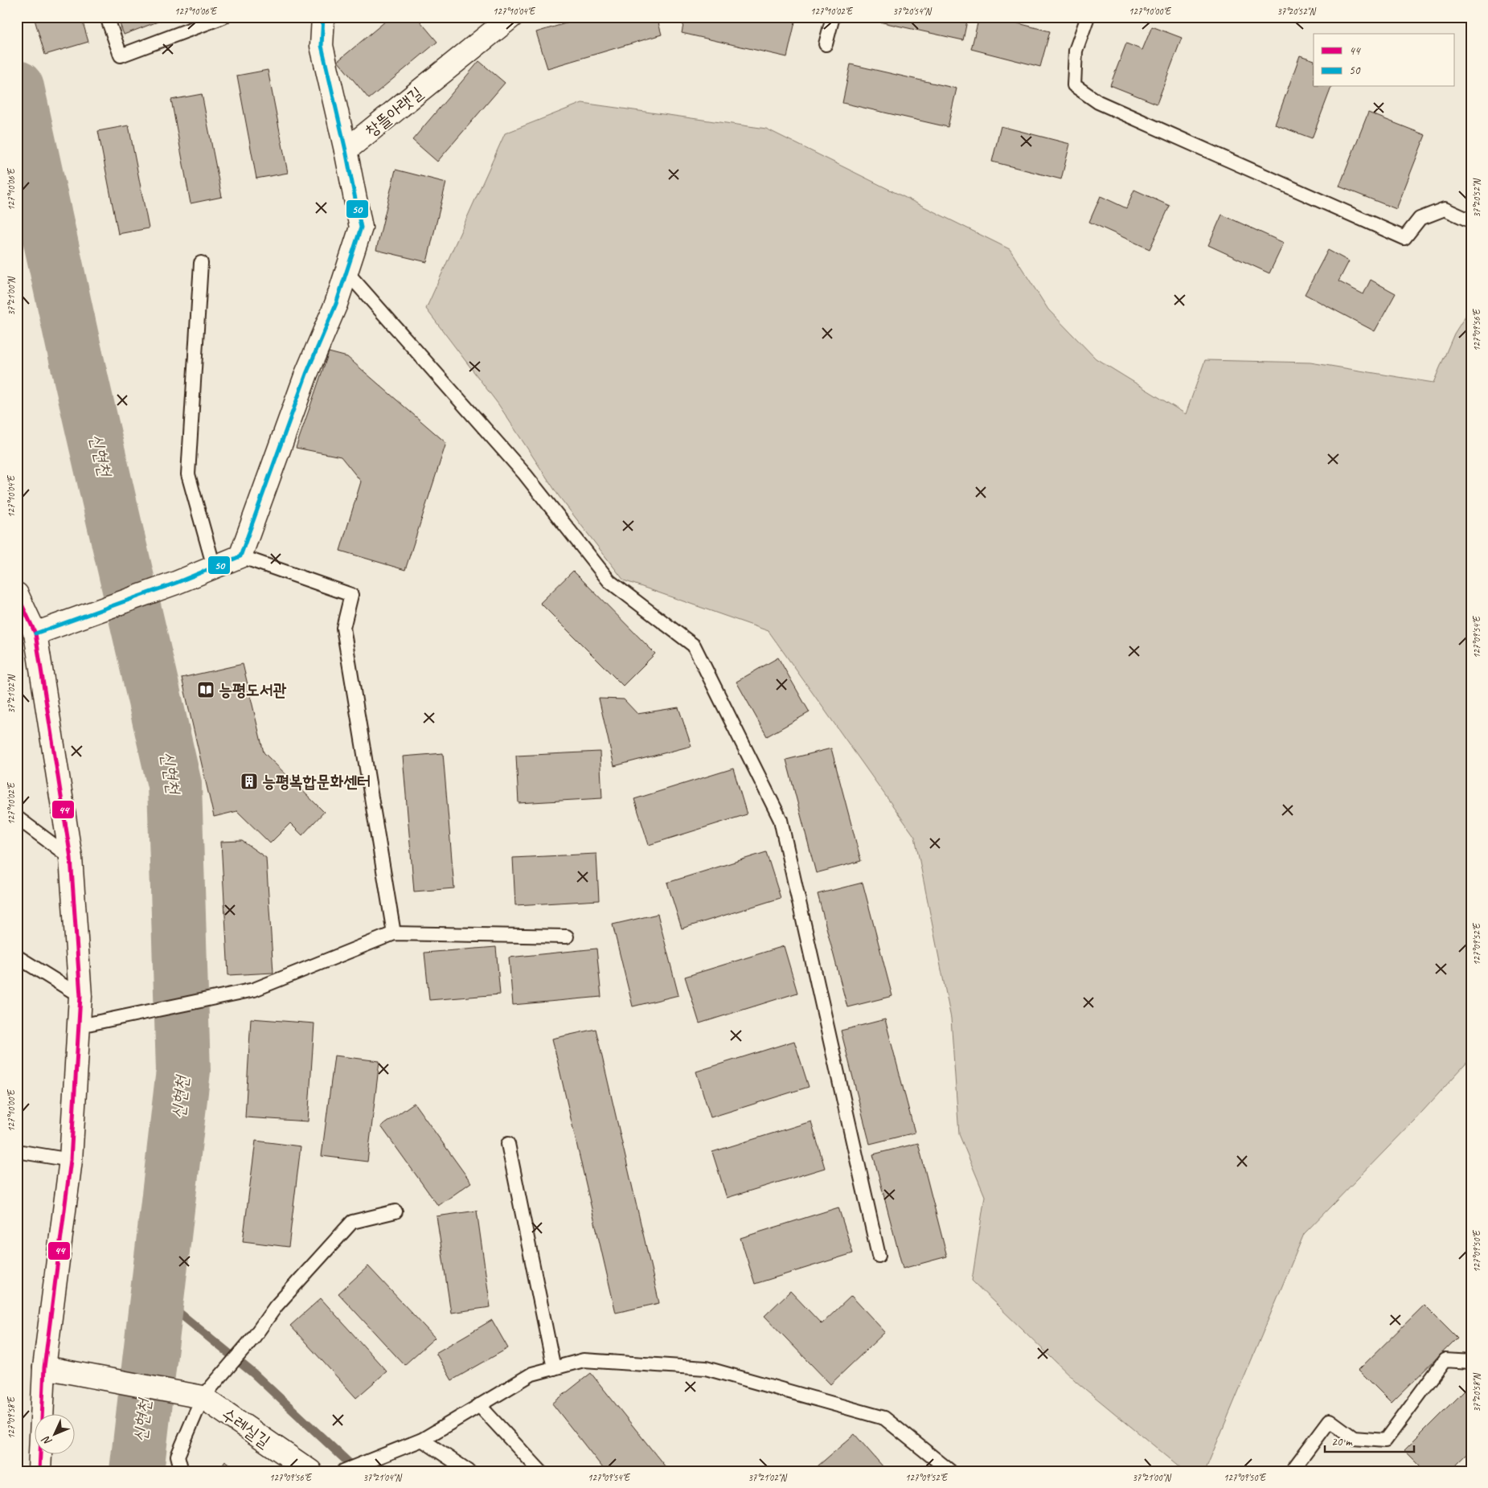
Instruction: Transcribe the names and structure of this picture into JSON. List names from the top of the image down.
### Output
{
  "streets": {
    "street": ["창뜰아랫길", "수레실길"]
  },
  "water": ["신현천"],
  "places": {
    "library": ["능평도서관"],
    "building": ["능평복합문화센터"]
  },
  "lines": ["transit line 50", "transit line 44"],
  "legend": ["44", "50"],
  "scale_bar": "20 m",
  "north": "bottom left",
  "coordinates": [
    "127°10'06\"E",
    "127°10'04\"E",
    "127°10'02\"E",
    "37°20'54\"N",
    "127°10'00\"E",
    "37°20'52\"N",
    "37°21'00\"N",
    "127°09'56\"E",
    "127°09'54\"E",
    "37°21'02\"N",
    "127°09'52\"E",
    "127°09'50\"E",
    "37°20'58\"N",
    "127°09'58\"E",
    "37°21'04\"N"
  ]
}
